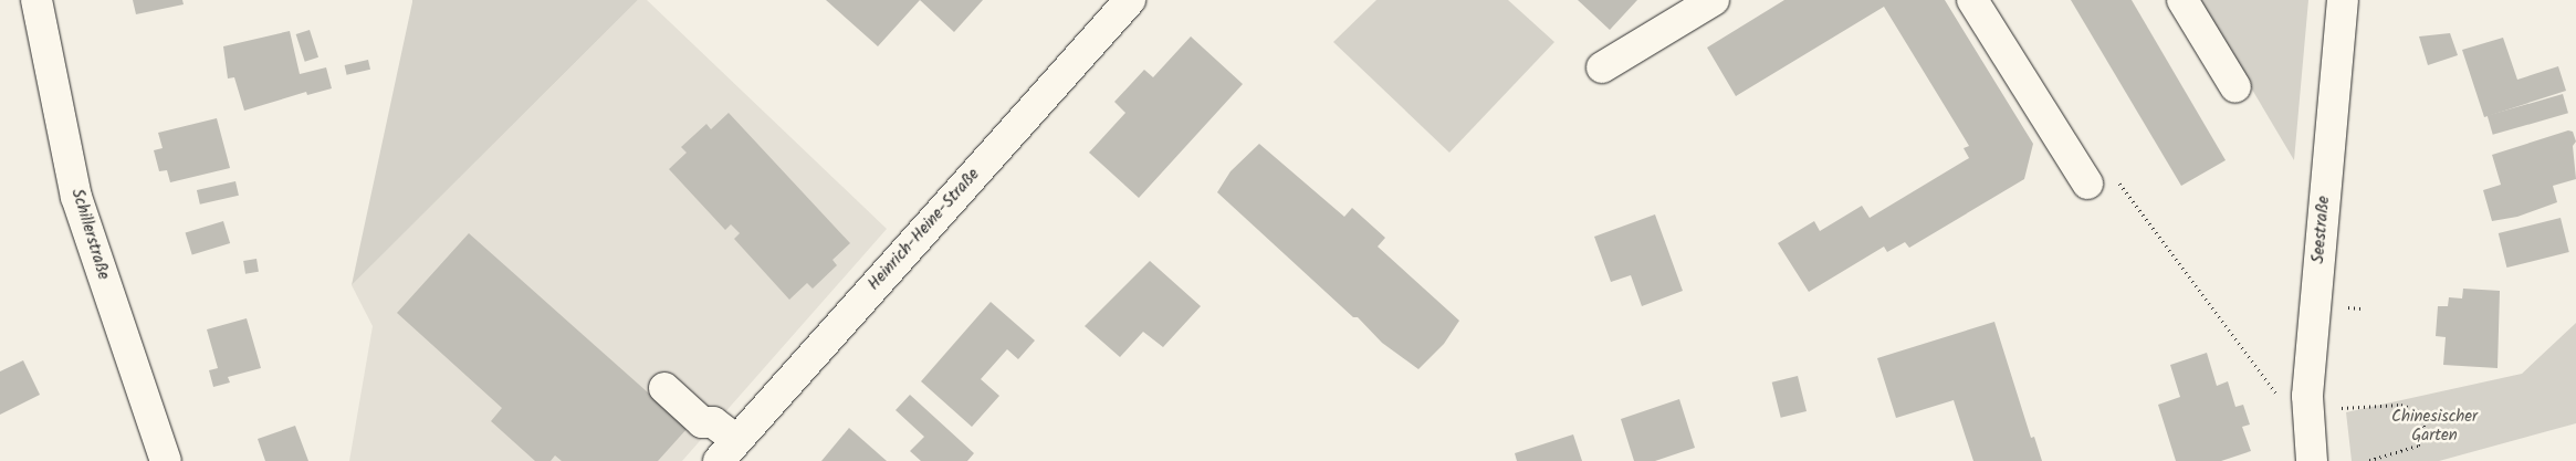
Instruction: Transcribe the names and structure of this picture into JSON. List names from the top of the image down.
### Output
{
  "streets": {
    "street": ["Heinrich-Heine-Straße", "Seestraße", "Schillerstraße"]
  },
  "parks": ["Chinesischer Garten"]
}
